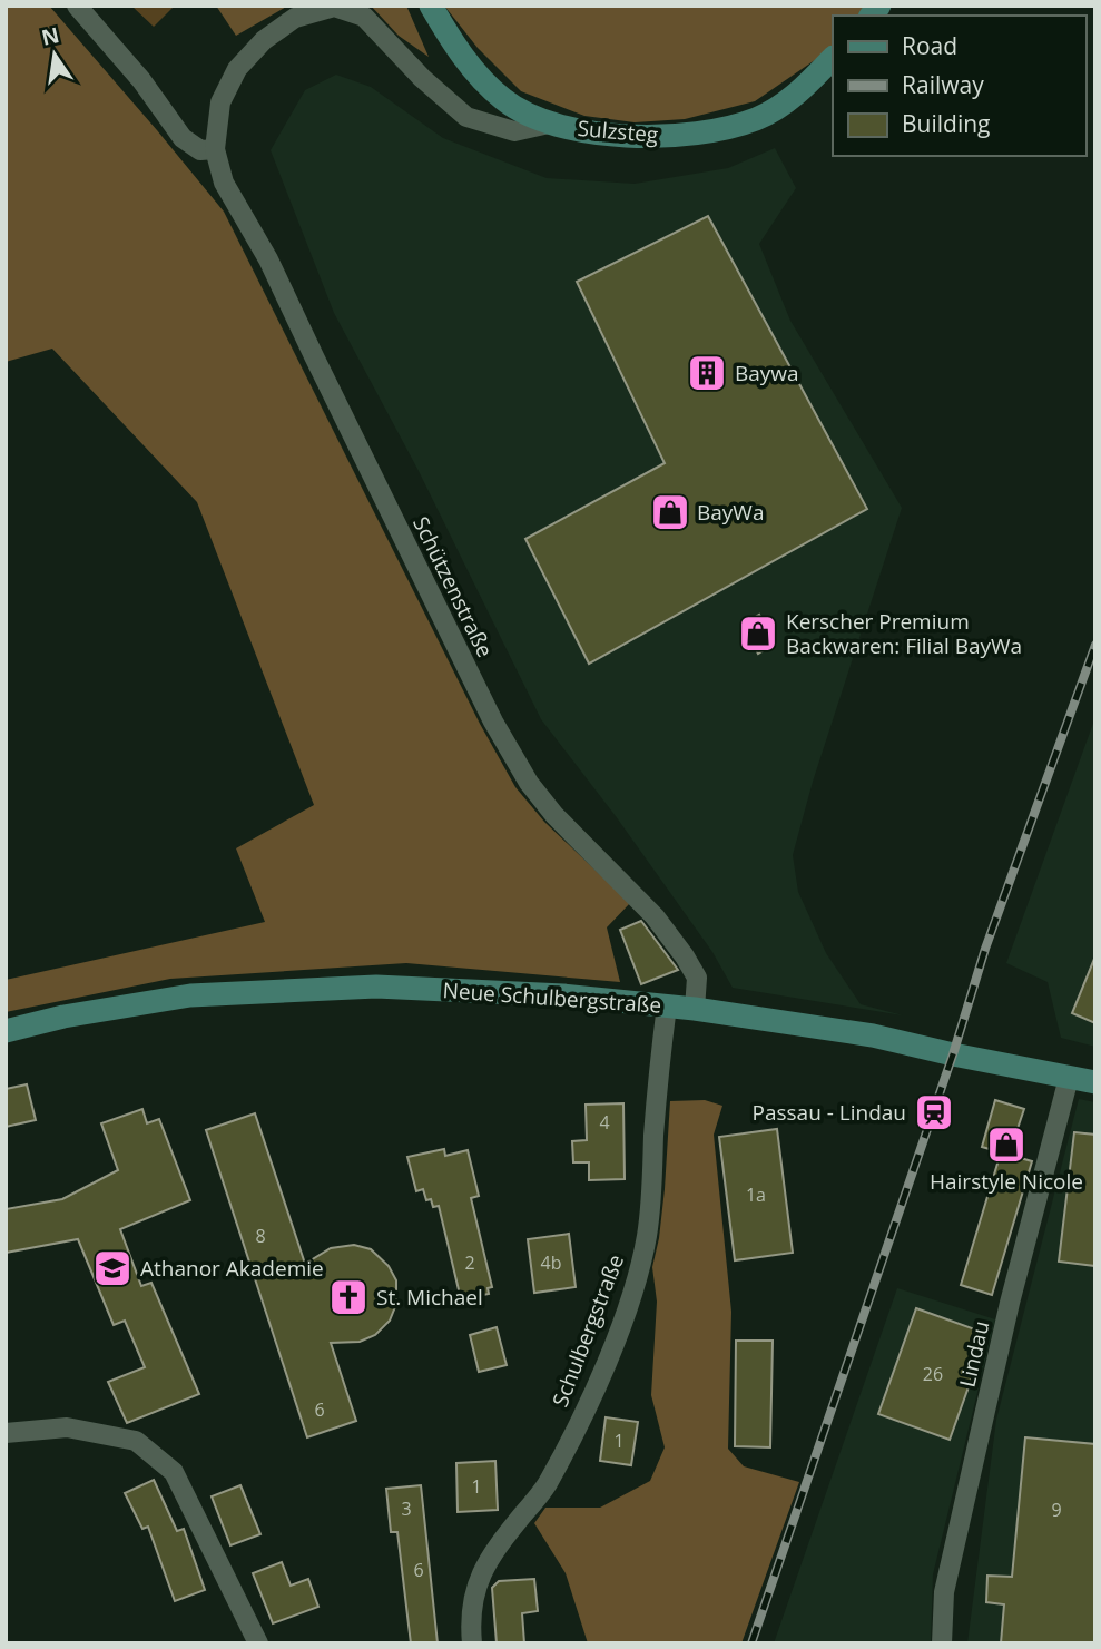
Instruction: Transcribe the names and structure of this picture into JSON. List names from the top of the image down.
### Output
{
  "streets": {
    "street": [
      "Sulzsteg",
      "Schützenstraße",
      "Neue Schulbergstraße",
      "Schulbergstraße",
      "Lindau"
    ]
  },
  "crossings": [
    ["Sulzsteg", "Schützenstraße"],
    ["Schützenstraße", "Neue Schulbergstraße"],
    ["Neue Schulbergstraße", "Schulbergstraße"],
    ["Neue Schulbergstraße", "Lindau"]
  ],
  "places": {
    "building": ["Baywa"],
    "shop": ["BayWa", "Kerscher Premium Backwaren: Filial BayWa", "Hairstyle Nicole"],
    "station": ["Passau - Lindau"],
    "school or university": ["Athanor Akademie"],
    "church": ["St. Michael"]
  },
  "house_numbers": [
    "4",
    "1a",
    "8",
    "2",
    "4b",
    "26",
    "6",
    "1",
    "1",
    "3",
    "9",
    "6"
  ],
  "legend": ["Road", "Railway", "Building"],
  "north": "top"
}
